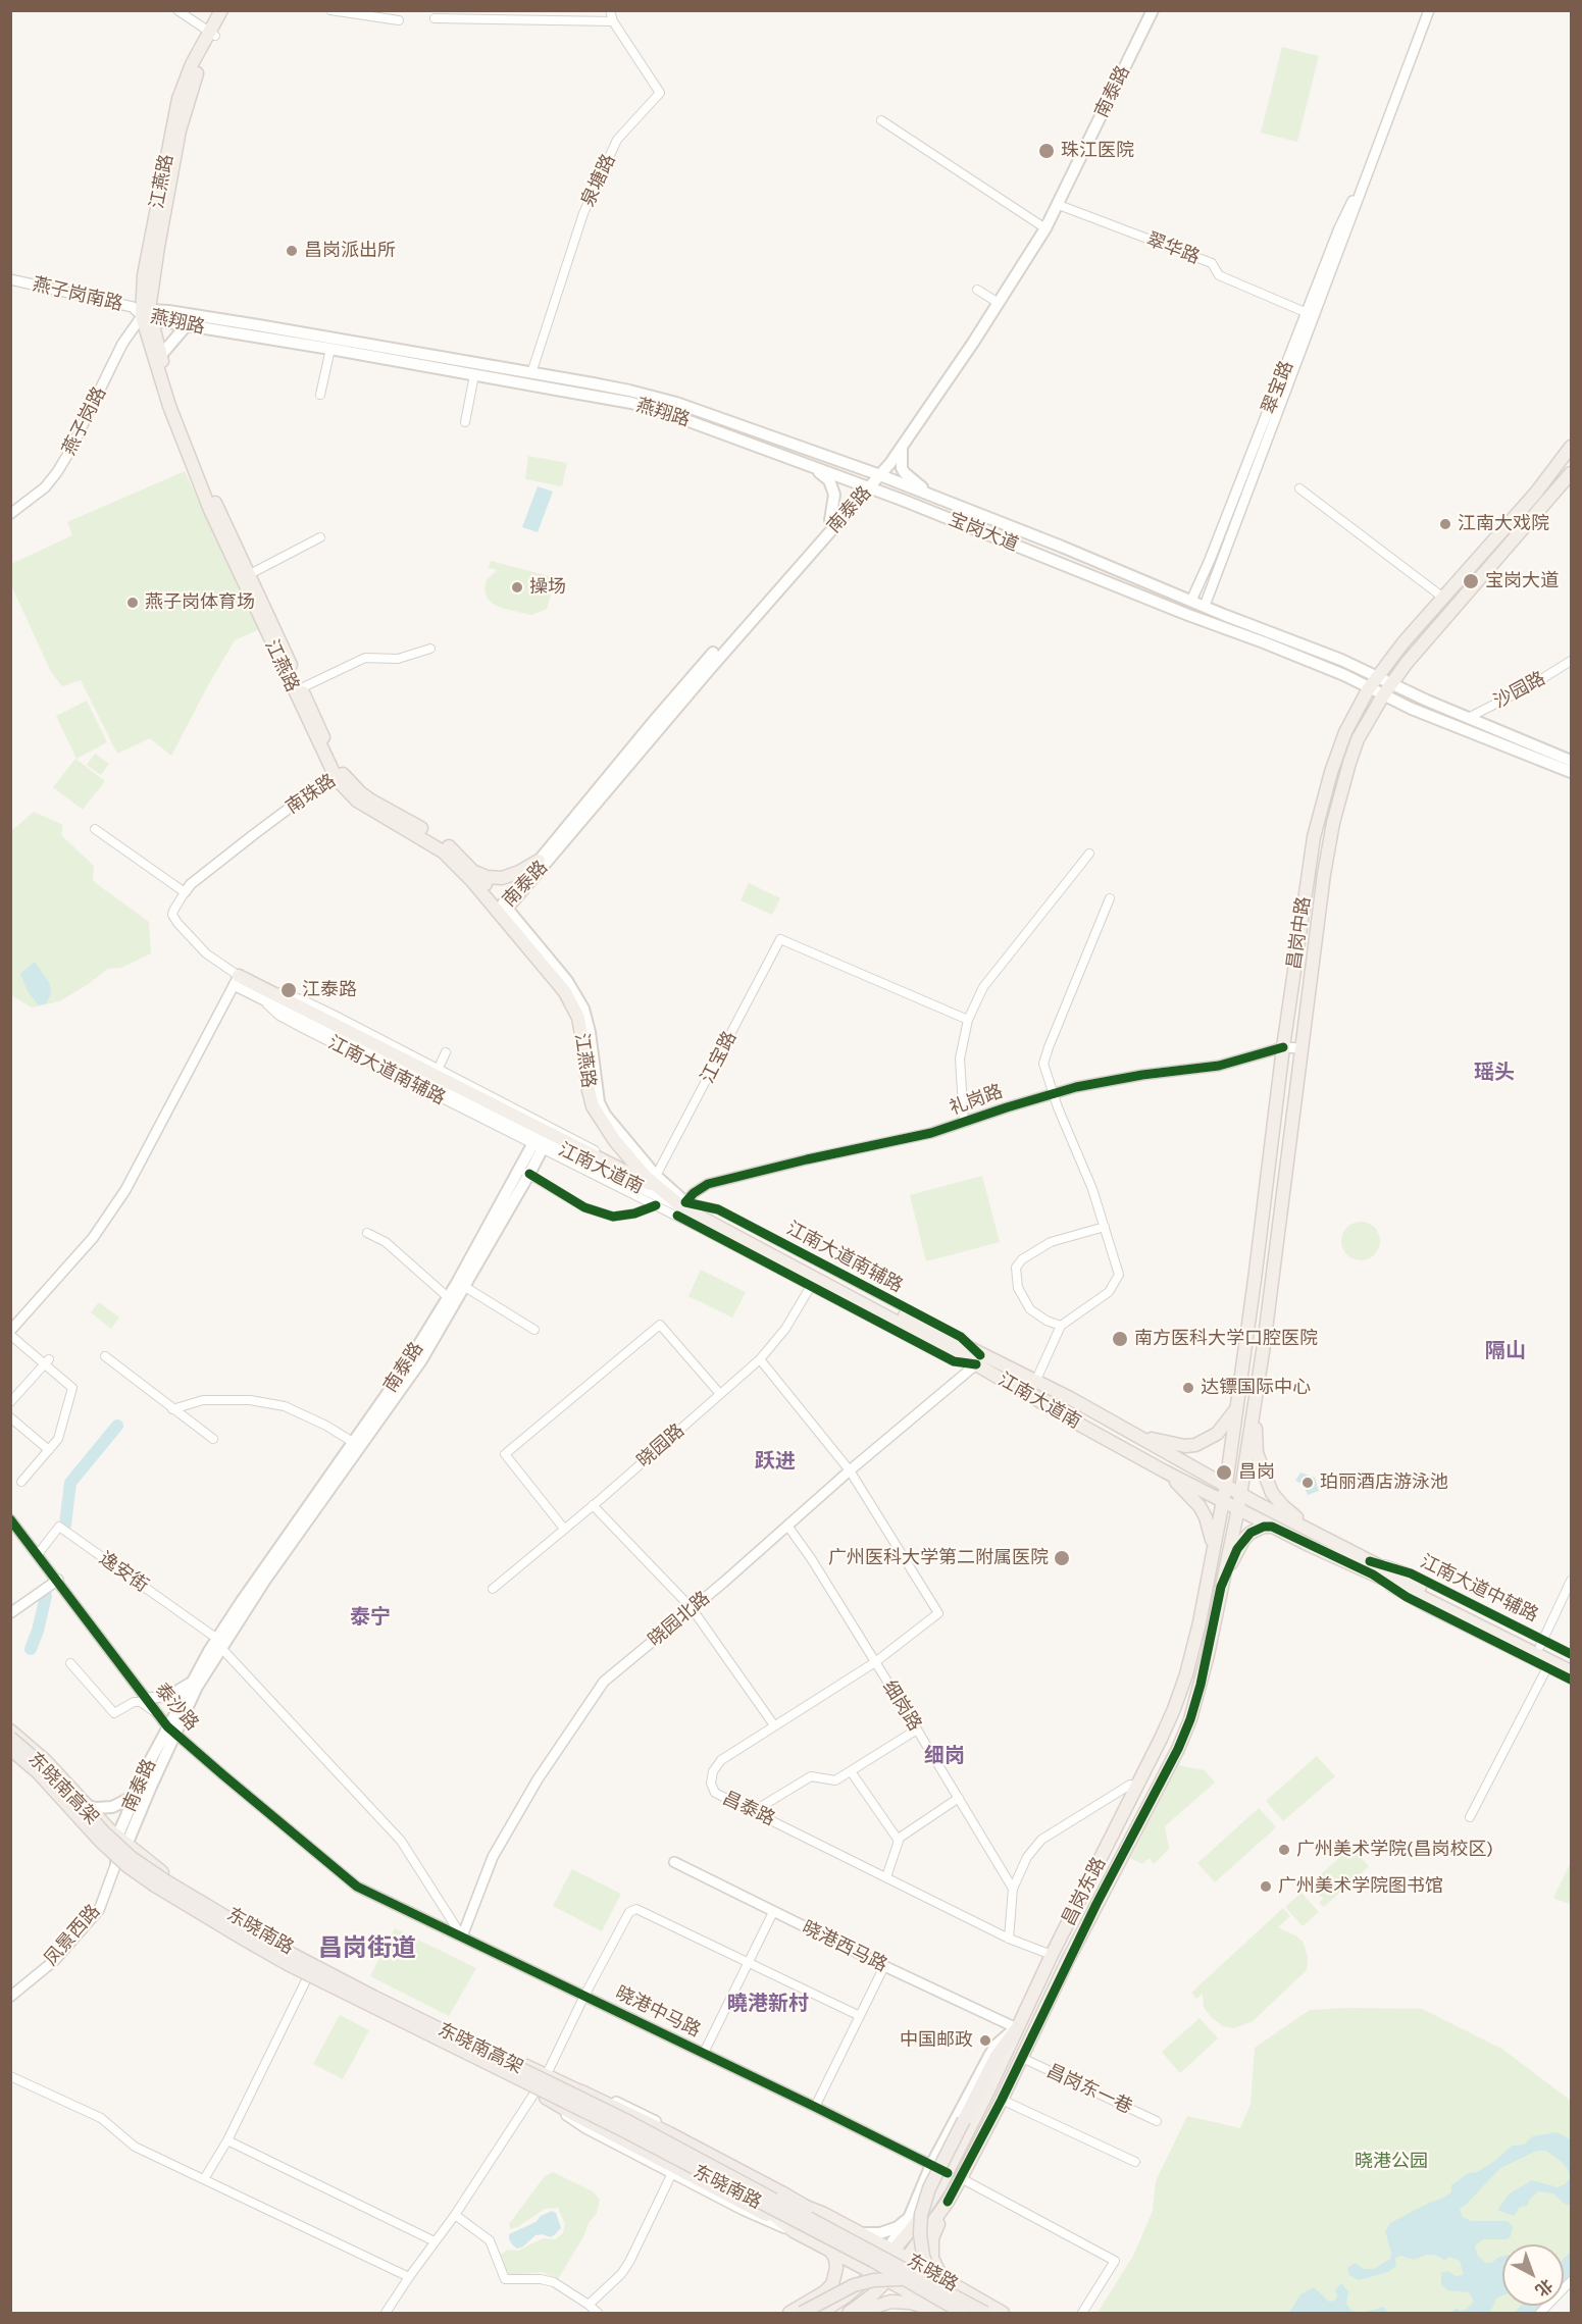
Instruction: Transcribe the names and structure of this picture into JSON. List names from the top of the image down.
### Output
{
  "streets": {
    "highway": ["东晓南高架"],
    "main road": [
      "南泰路",
      "江燕路",
      "燕翔路",
      "宝岗大道",
      "昌岗中路",
      "江南大道南",
      "昌岗东路",
      "东晓南路",
      "东晓路"
    ],
    "street": [
      "泉塘路",
      "翠华路",
      "燕子岗南路",
      "翠宝路",
      "燕子岗路",
      "沙园路",
      "南珠路",
      "江宝路",
      "江南大道南辅路",
      "礼岗路",
      "晓园路",
      "逸安街",
      "江南大道中辅路",
      "晓园北路",
      "细岗路",
      "泰沙路",
      "昌泰路",
      "凤景西路",
      "晓港西马路",
      "晓港中马路",
      "昌岗东一巷"
    ]
  },
  "crossings": [
    ["南泰路", "江燕路"],
    ["南泰路", "翠华路"],
    ["南泰路", "燕翔路"],
    ["南泰路", "宝岗大道"],
    ["南泰路", "江南大道南"],
    ["南泰路", "逸安街"],
    ["南泰路", "泰沙路"],
    ["南泰路", "东晓南路"],
    ["南泰路", "凤景西路"],
    ["泉塘路", "燕翔路"],
    ["江燕路", "燕子岗南路"],
    ["江燕路", "燕翔路"],
    ["江燕路", "燕子岗路"],
    ["江燕路", "南珠路"],
    ["江燕路", "江宝路"],
    ["江燕路", "礼岗路"],
    ["江燕路", "江南大道南"],
    ["翠华路", "翠宝路"],
    ["燕子岗南路", "燕翔路"],
    ["燕子岗南路", "燕子岗路"],
    ["燕翔路", "燕子岗路"],
    ["燕翔路", "宝岗大道"],
    ["翠宝路", "宝岗大道"],
    ["宝岗大道", "沙园路"],
    ["宝岗大道", "昌岗中路"],
    ["昌岗中路", "礼岗路"],
    ["昌岗中路", "江南大道南"],
    ["昌岗中路", "昌岗东路"],
    ["江南大道南辅路", "江南大道南"],
    ["礼岗路", "江南大道南"],
    ["江南大道南", "江南大道中辅路"],
    ["江南大道南", "晓园北路"],
    ["江南大道南", "昌岗东路"],
    ["逸安街", "泰沙路"],
    ["晓园北路", "细岗路"],
    ["晓园北路", "昌泰路"],
    ["晓园北路", "晓港中马路"],
    ["细岗路", "昌泰路"],
    ["泰沙路", "晓港中马路"],
    ["东晓南高架", "昌岗东路"],
    ["东晓南高架", "东晓南路"],
    ["东晓南高架", "东晓路"],
    ["昌泰路", "昌岗东路"],
    ["昌岗东路", "东晓南路"],
    ["昌岗东路", "晓港西马路"],
    ["昌岗东路", "晓港中马路"],
    ["昌岗东路", "昌岗东一巷"],
    ["昌岗东路", "东晓路"],
    ["东晓南路", "凤景西路"],
    ["东晓南路", "东晓路"]
  ],
  "districts": [
    "瑶头",
    "隔山",
    "跃进",
    "泰宁",
    "细岗",
    "昌岗街道",
    "曉港新村"
  ],
  "parks": ["晓港公园"],
  "places": [
    "珠江医院",
    "昌岗派出所",
    "江南大戏院",
    "宝岗大道",
    "操场",
    "燕子岗体育场",
    "江泰路",
    "南方医科大学口腔医院",
    "达镖国际中心",
    "昌岗",
    "珀丽酒店游泳池",
    "广州医科大学第二附属医院",
    "广州美术学院(昌岗校区)",
    "广州美术学院图书馆",
    "中国邮政"
  ],
  "north": "bottom right"
}
